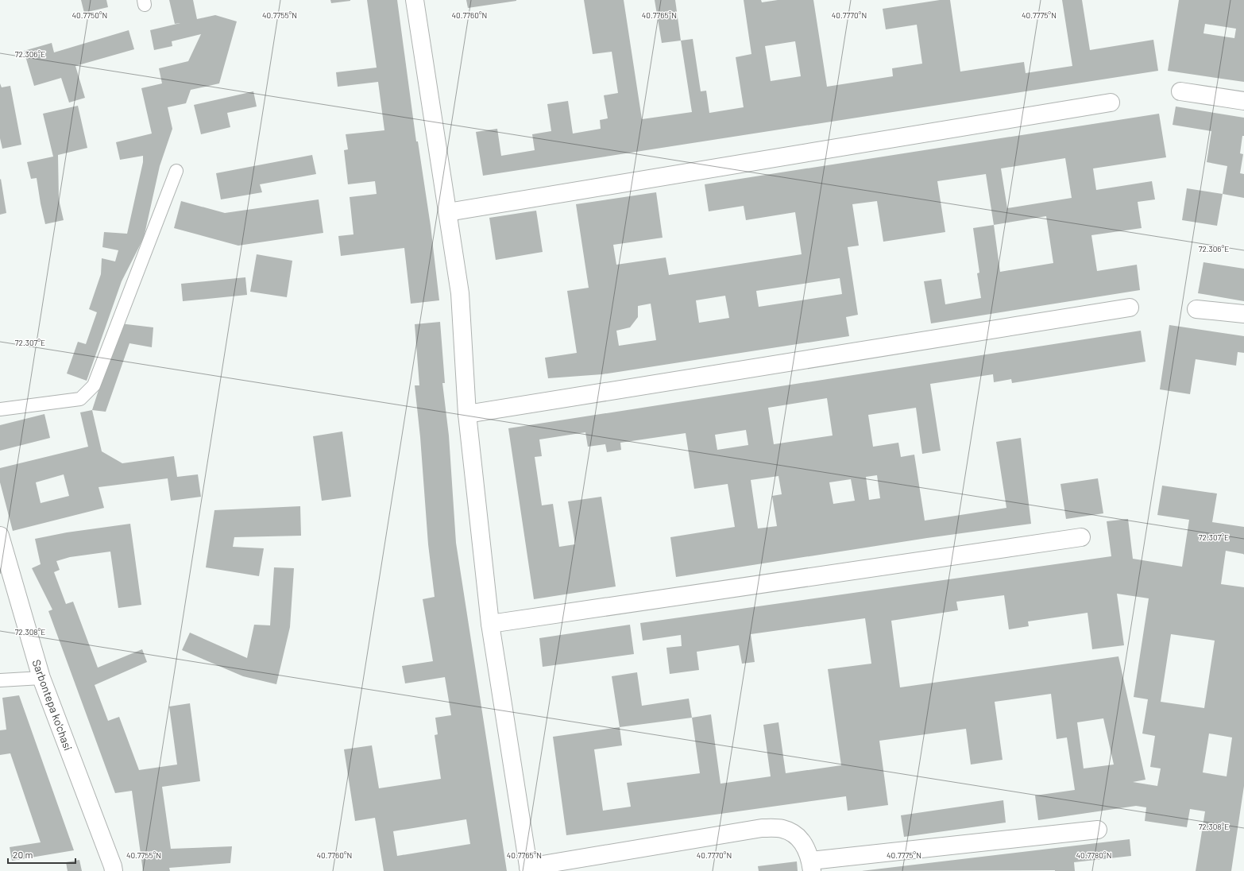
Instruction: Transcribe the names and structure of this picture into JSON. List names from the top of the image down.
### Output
{
  "streets": {
    "street": ["Sarbontepa ko'chasi"]
  },
  "scale_bar": "20 m",
  "coordinates": [
    "40.7750°N",
    "40.7755°N",
    "40.7760°N",
    "40.7765°N",
    "40.7770°N",
    "40.7775°N",
    "72.306°E",
    "72.307°E",
    "72.308°E",
    "40.7780°N"
  ]
}
